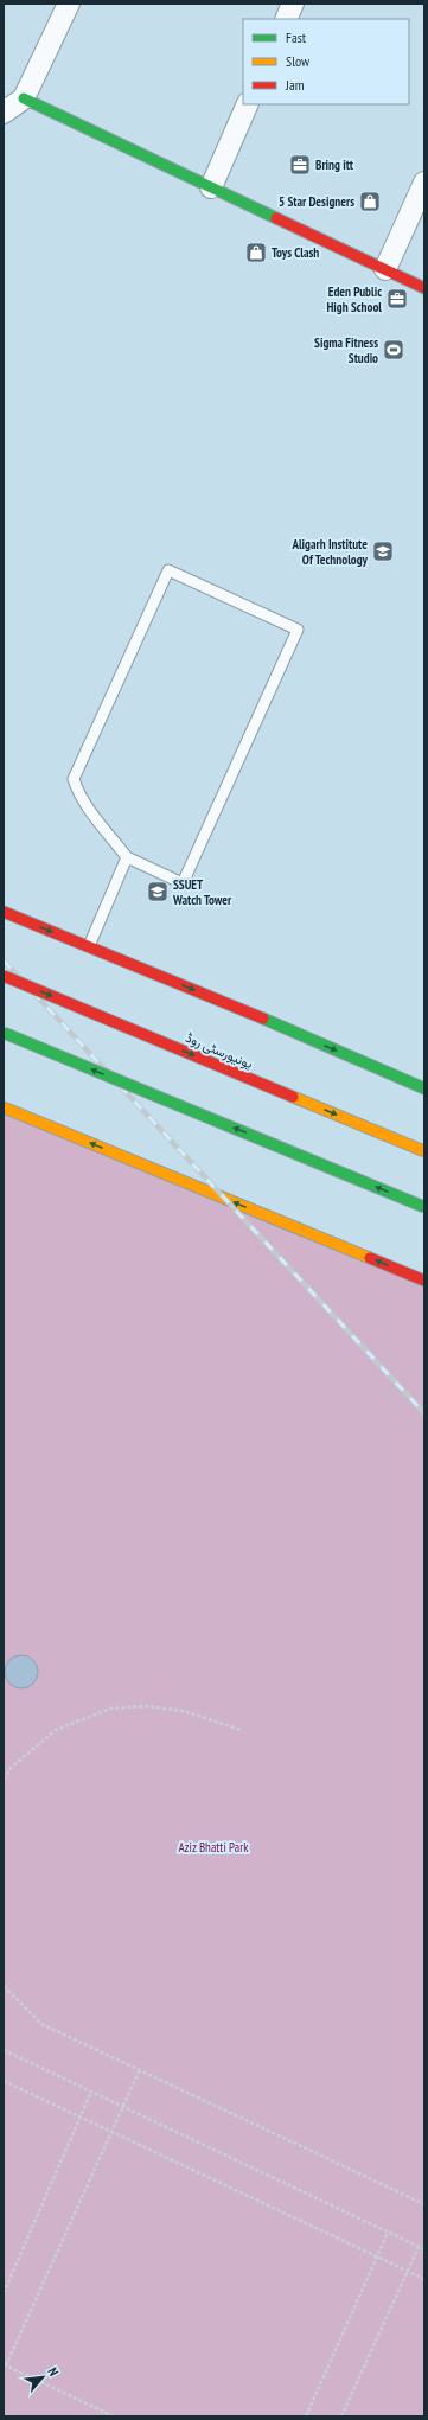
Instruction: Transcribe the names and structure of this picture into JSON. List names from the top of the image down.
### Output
{
  "streets": {
    "street": ["یونیورسٹی روڈ"]
  },
  "parks": ["Aziz Bhatti Park"],
  "places": {
    "office": ["Bring itt", "Eden Public High School"],
    "shop": ["5 Star Designers", "Toys Clash"],
    "sports": ["Sigma Fitness Studio"],
    "school or university": ["Aligarh Institute Of Technology", "SSUET Watch Tower"]
  },
  "legend": ["Fast", "Slow", "Jam"],
  "north": "top right"
}
